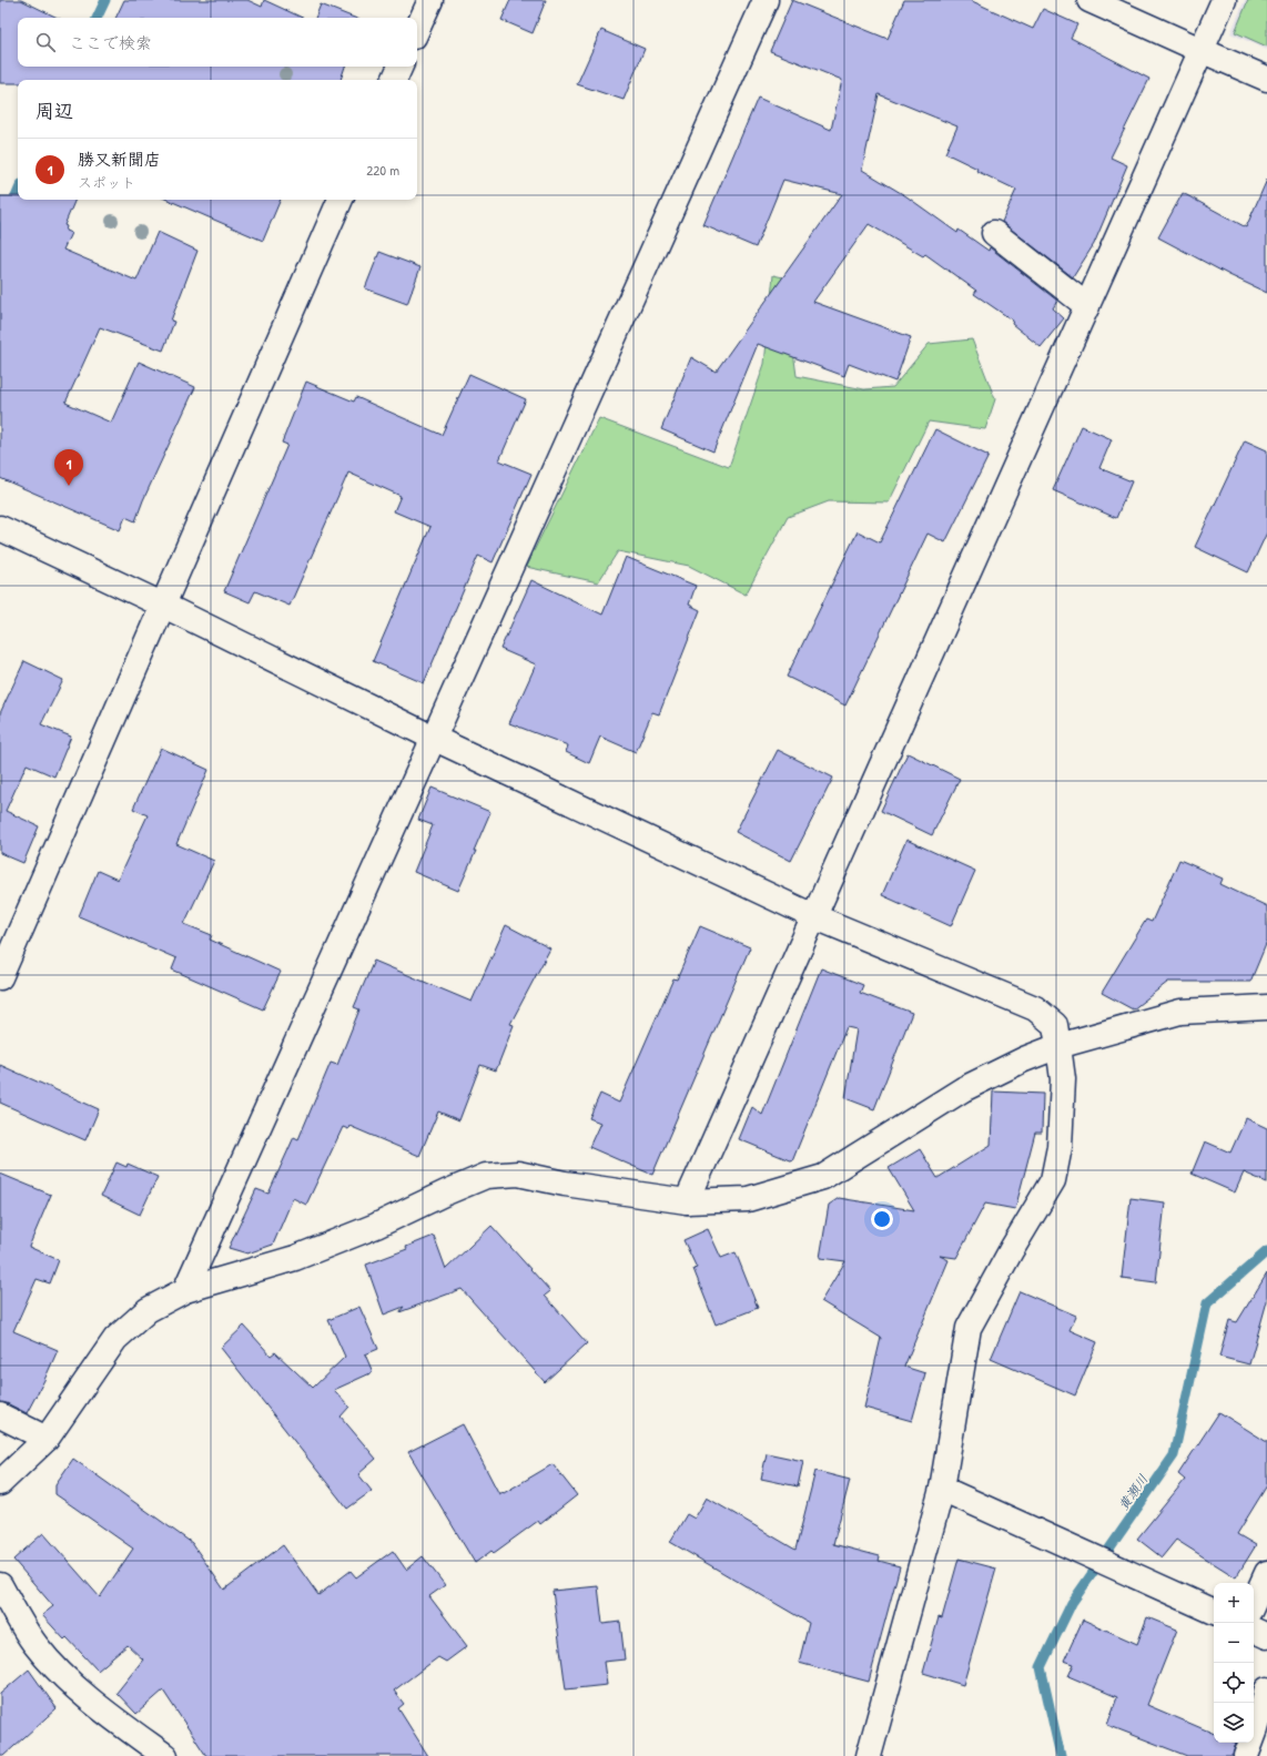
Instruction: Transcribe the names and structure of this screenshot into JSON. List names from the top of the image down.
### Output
{
  "water": ["黄瀬川"],
  "page": {
    "search": "ここで検索",
    "heading": "周辺",
    "list": [
      {
        "mark": "1",
        "name": "勝又新聞店",
        "note": "スポット",
        "value": "220 m"
      }
    ],
    "pins": "1",
    "map_buttons": ["+", "−"]
  }
}
